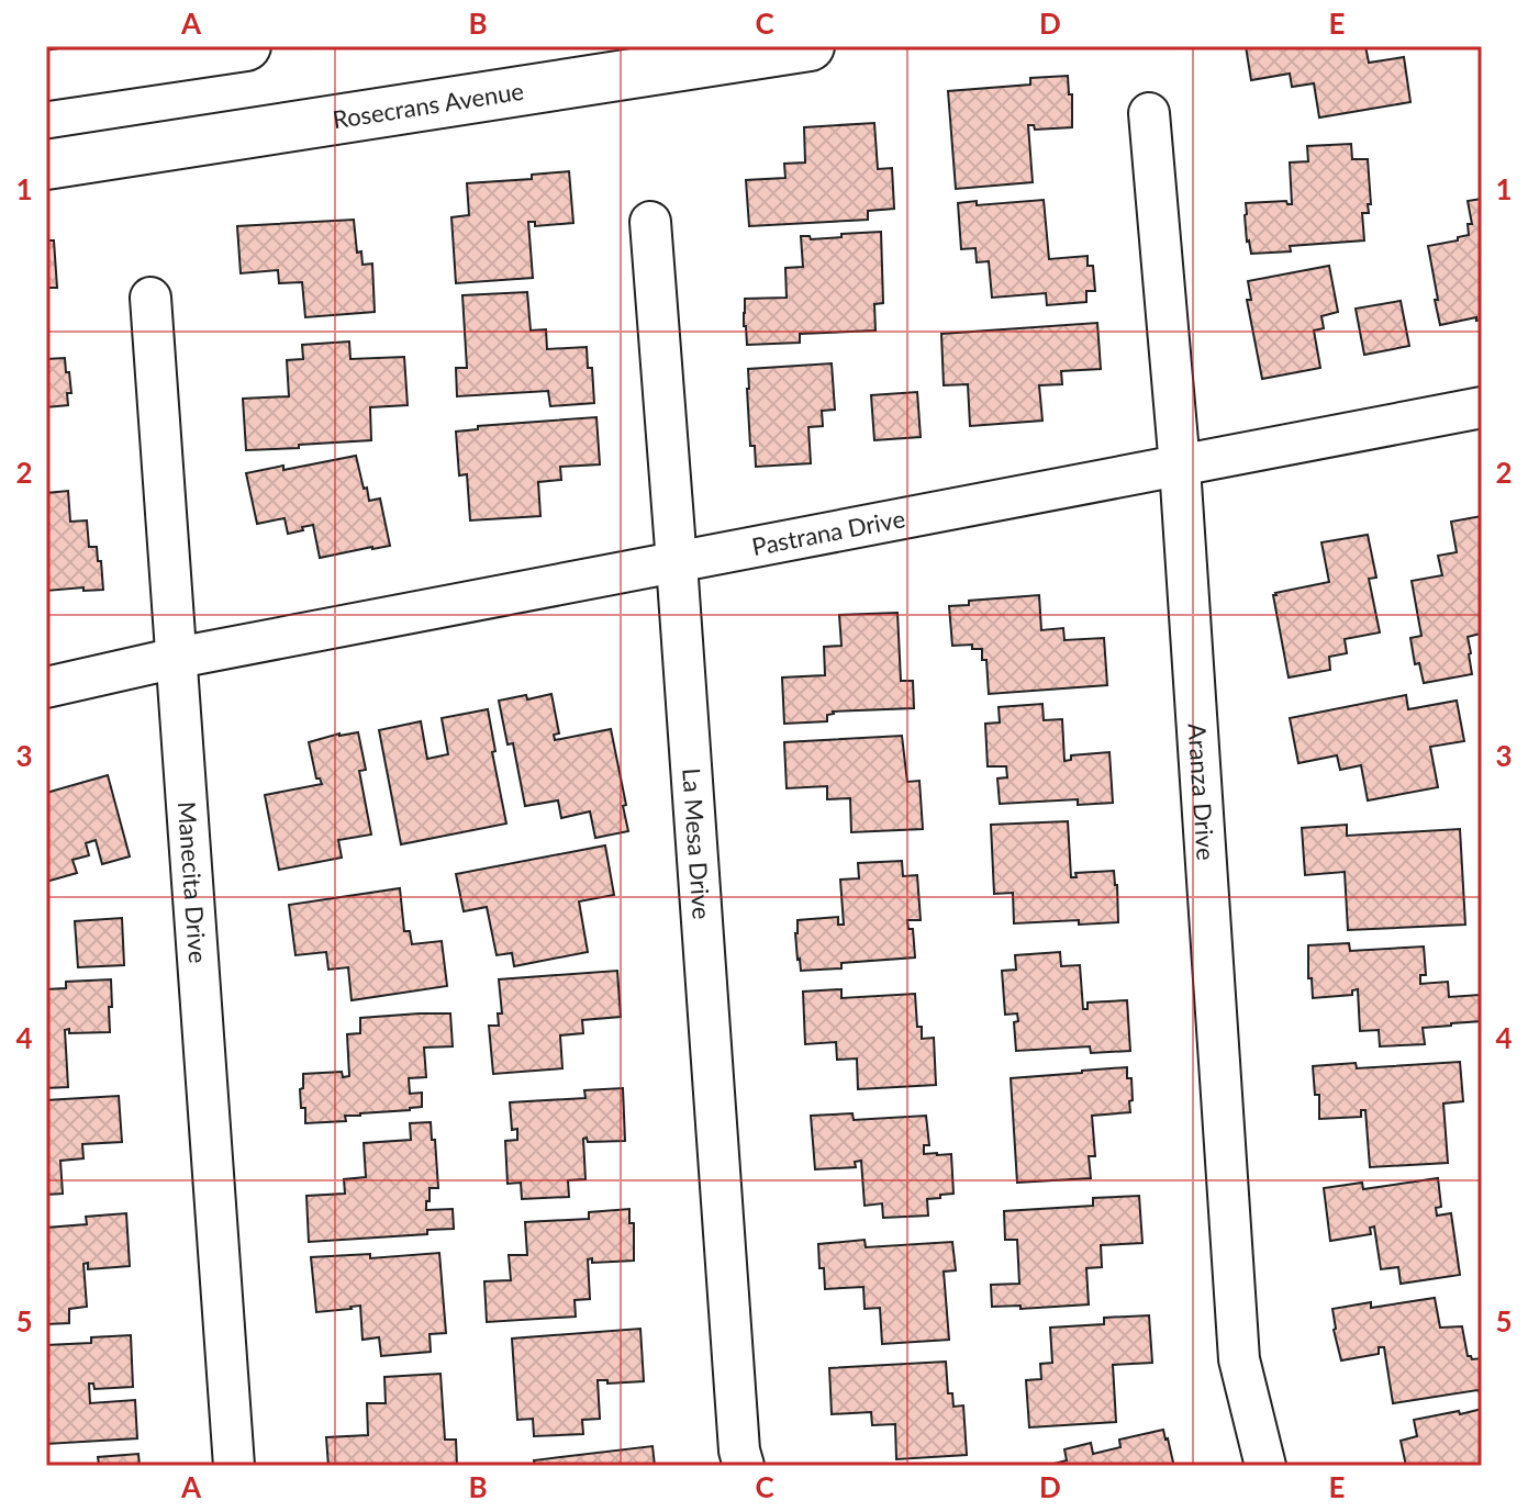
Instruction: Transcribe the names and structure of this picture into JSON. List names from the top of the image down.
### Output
{
  "streets": {
    "main road": ["Rosecrans Avenue"],
    "street": [
      "Pastrana Drive",
      "Aranza Drive",
      "La Mesa Drive",
      "Manecita Drive"
    ]
  },
  "crossings": [
    ["Pastrana Drive", "Aranza Drive"],
    ["Pastrana Drive", "La Mesa Drive"],
    ["Pastrana Drive", "Manecita Drive"]
  ],
  "grid": {
    "columns": [
      "A",
      "B",
      "C",
      "D",
      "E"
    ],
    "rows": [
      "1",
      "2",
      "3",
      "4",
      "5"
    ]
  }
}
